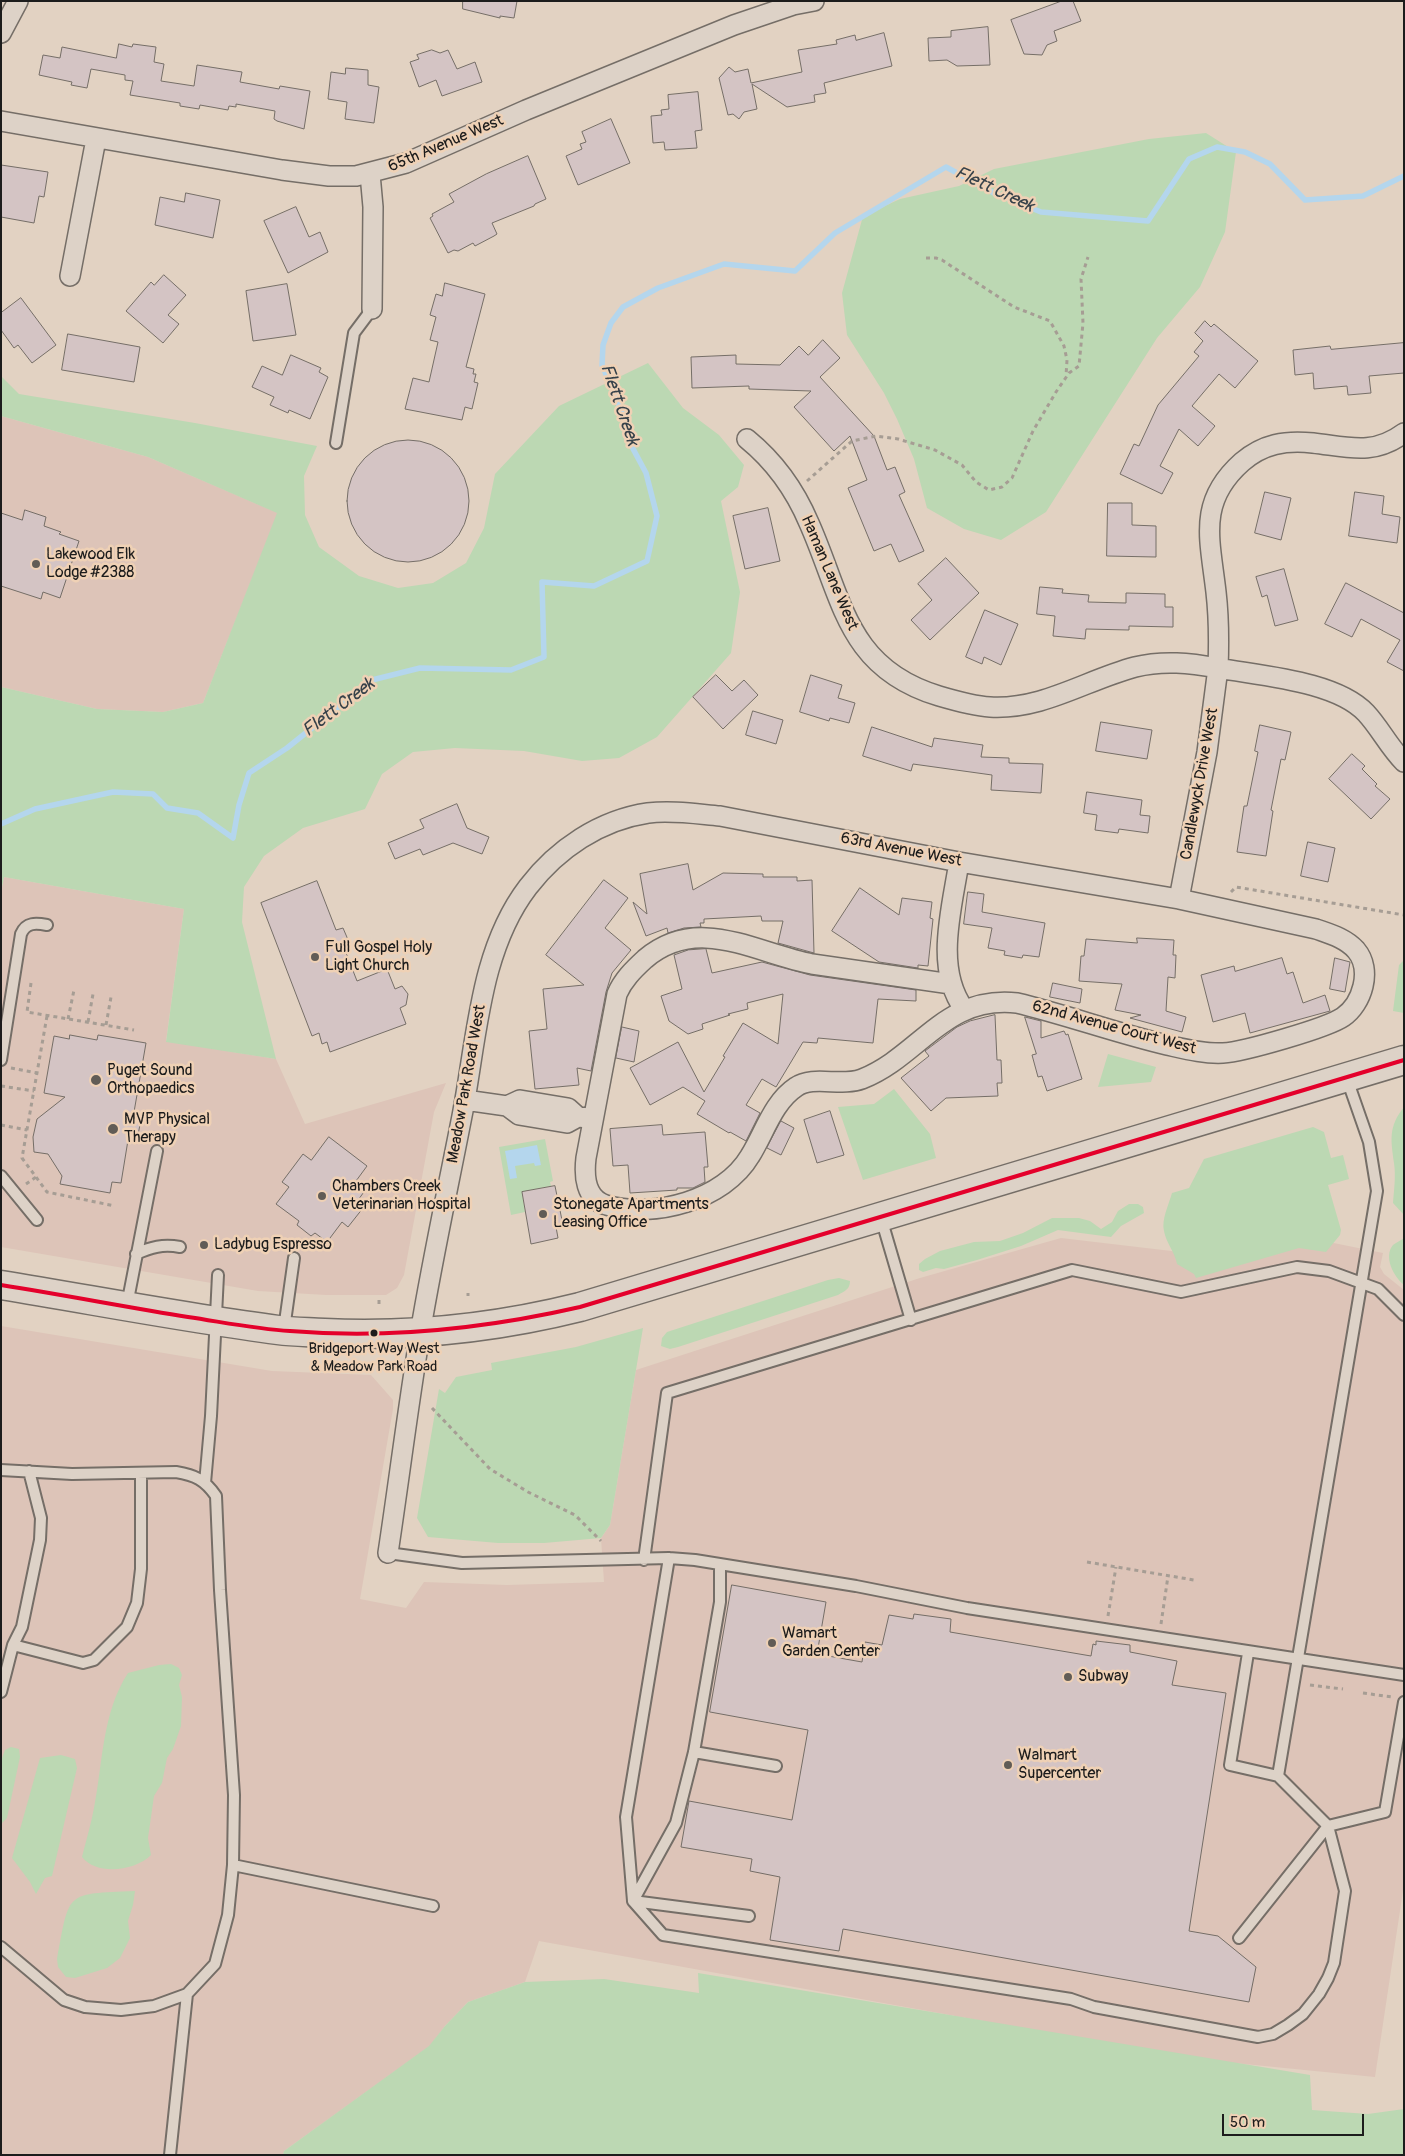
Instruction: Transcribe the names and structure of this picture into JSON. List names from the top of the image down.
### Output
{
  "streets": {
    "street": [
      "65th Avenue West",
      "Haman Lane West",
      "Candlewyck Drive West",
      "63rd Avenue West",
      "62nd Avenue Court West",
      "Meadow Park Road West"
    ]
  },
  "crossings": [
    ["Haman Lane West", "Candlewyck Drive West"],
    ["Candlewyck Drive West", "63rd Avenue West"],
    ["63rd Avenue West", "62nd Avenue Court West"],
    ["63rd Avenue West", "Meadow Park Road West"]
  ],
  "water": ["Flett Creek"],
  "places": [
    "Lakewood Elk Lodge #2388",
    "Full Gospel Holy Light Church",
    "Puget Sound Orthopaedics",
    "MVP Physical Therapy",
    "Chambers Creek Veterinarian Hospital",
    "Stonegate Apartments Leasing Office",
    "Ladybug Espresso",
    "Bridgeport Way West & Meadow Park Road",
    "Wamart Garden Center",
    "Subway",
    "Walmart Supercenter"
  ],
  "scale_bar": "50 m"
}
